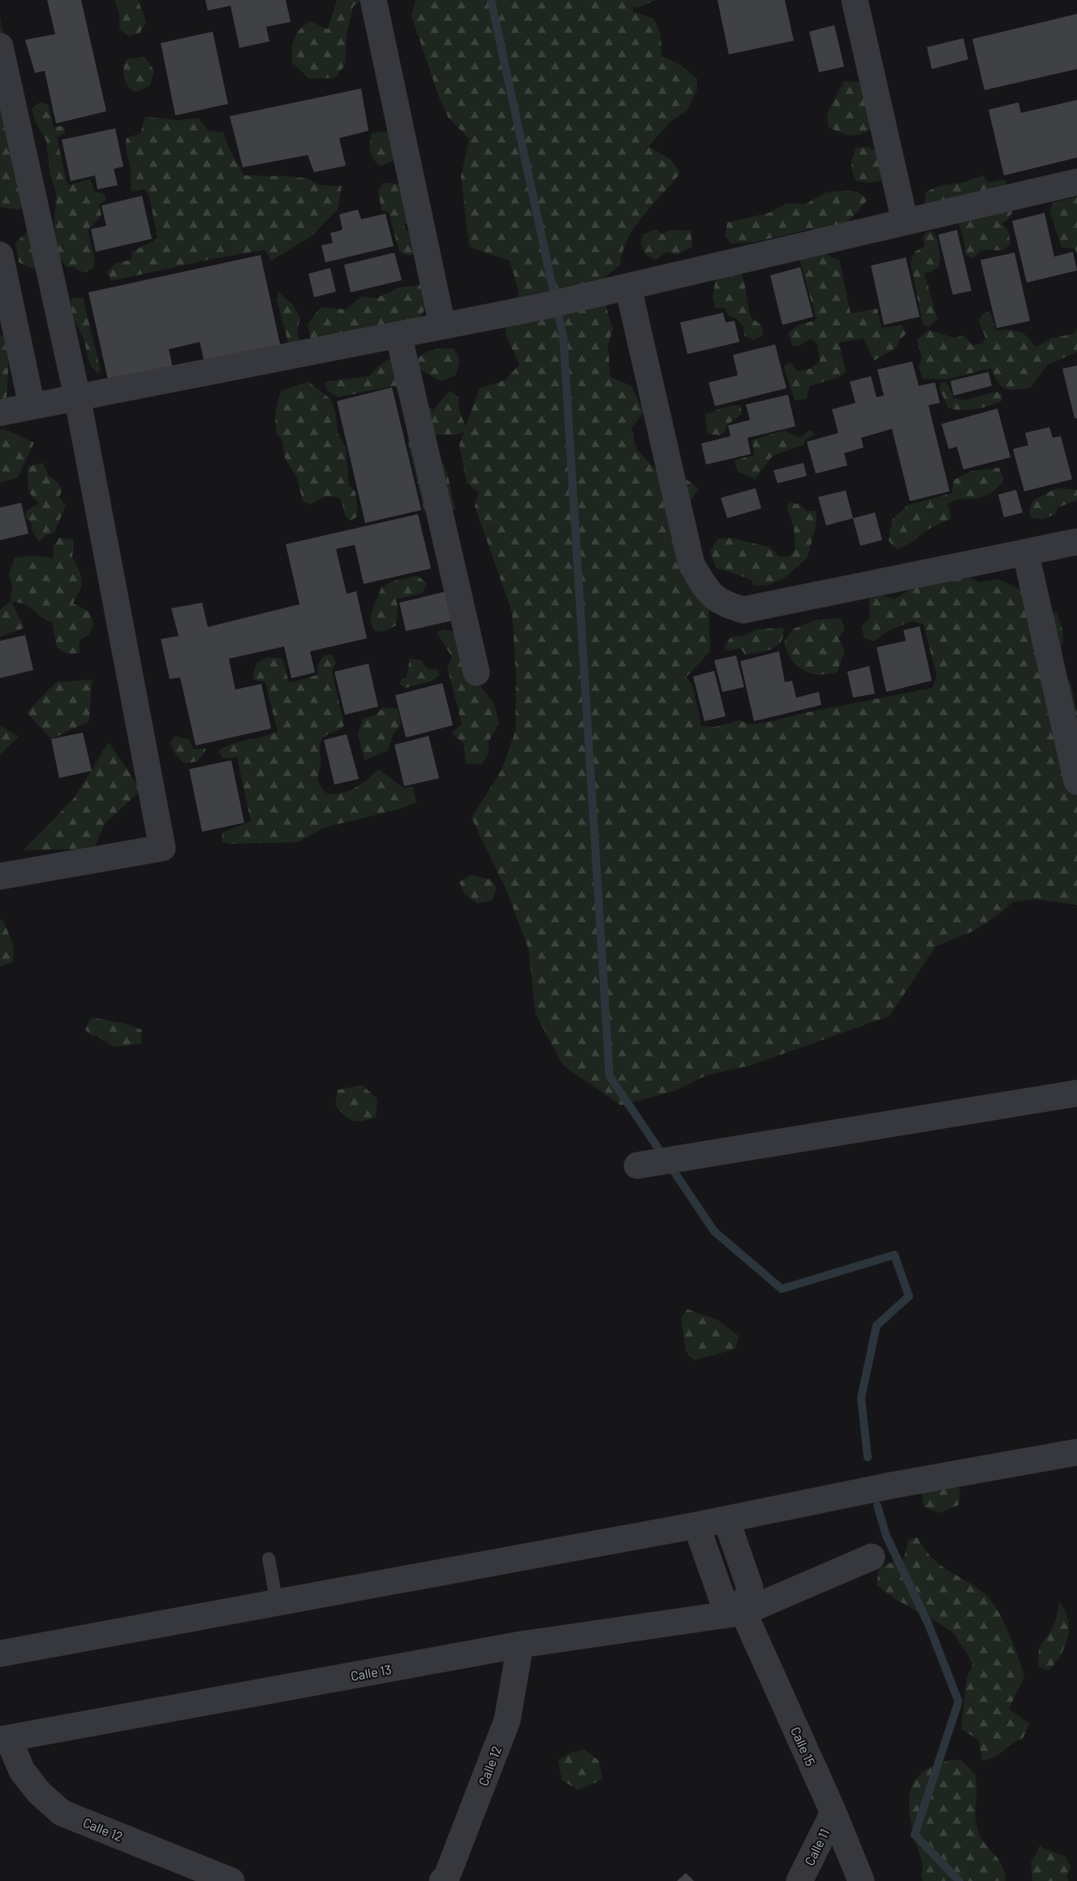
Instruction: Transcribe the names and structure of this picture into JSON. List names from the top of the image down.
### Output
{
  "streets": {
    "street": [
      "Calle 13",
      "Calle 15",
      "Calle 12",
      "Calle 11"
    ]
  },
  "crossings": [
    ["Calle 13", "Calle 15"],
    ["Calle 13", "Calle 12"],
    ["Calle 15", "Calle 11"]
  ]
}
